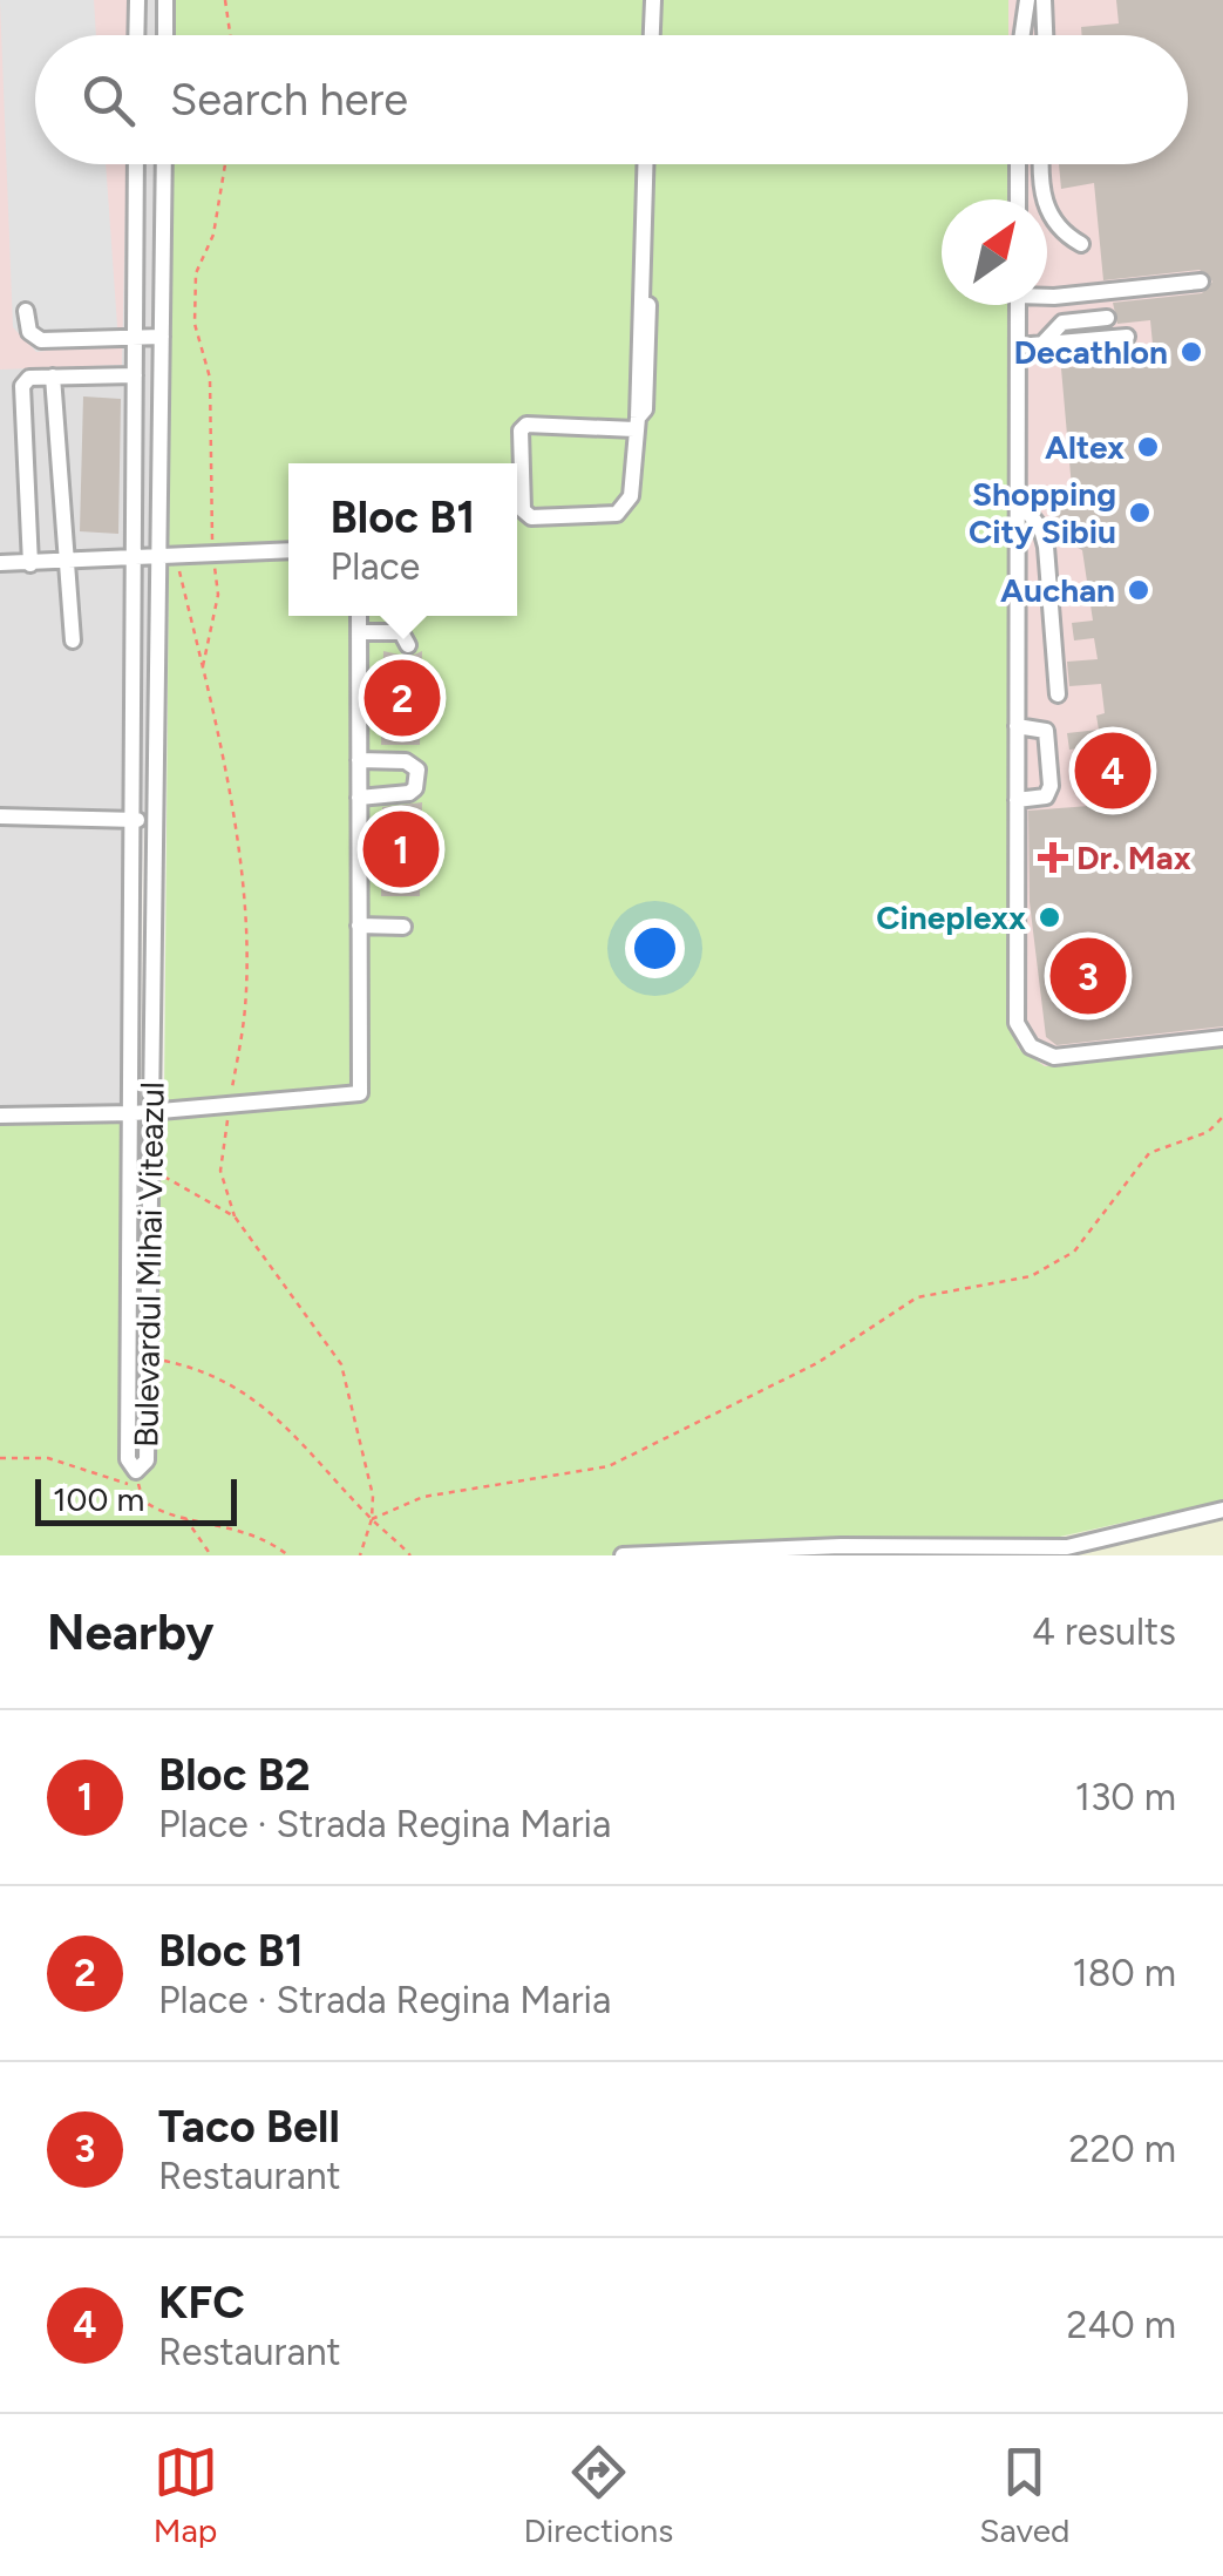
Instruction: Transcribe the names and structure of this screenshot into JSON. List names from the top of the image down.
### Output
{
  "streets": {
    "street": ["Bulevardul Mihai Viteazul"]
  },
  "places": {
    "other": [
      "Decathlon",
      "Altex",
      "Shopping City Sibiu",
      "Auchan",
      "Cineplexx"
    ],
    "health": ["Dr. Max"]
  },
  "scale_bar": "100 m",
  "north": "top right",
  "page": {
    "search": "Search here",
    "popup": ["Bloc B1", "Place"],
    "pins": [
      "2",
      "4",
      "1",
      "3"
    ],
    "scale": "100 m",
    "heading": ["Nearby", "4 results"],
    "list": [
      {
        "mark": "1",
        "name": "Bloc B2",
        "note": "Place · Strada Regina Maria",
        "value": "130 m"
      },
      {
        "mark": "2",
        "name": "Bloc B1",
        "note": "Place · Strada Regina Maria",
        "value": "180 m"
      },
      {
        "mark": "3",
        "name": "Taco Bell",
        "note": "Restaurant",
        "value": "220 m"
      },
      {
        "mark": "4",
        "name": "KFC",
        "note": "Restaurant",
        "value": "240 m"
      }
    ],
    "nav": ["Map", "Directions", "Saved"]
  }
}
